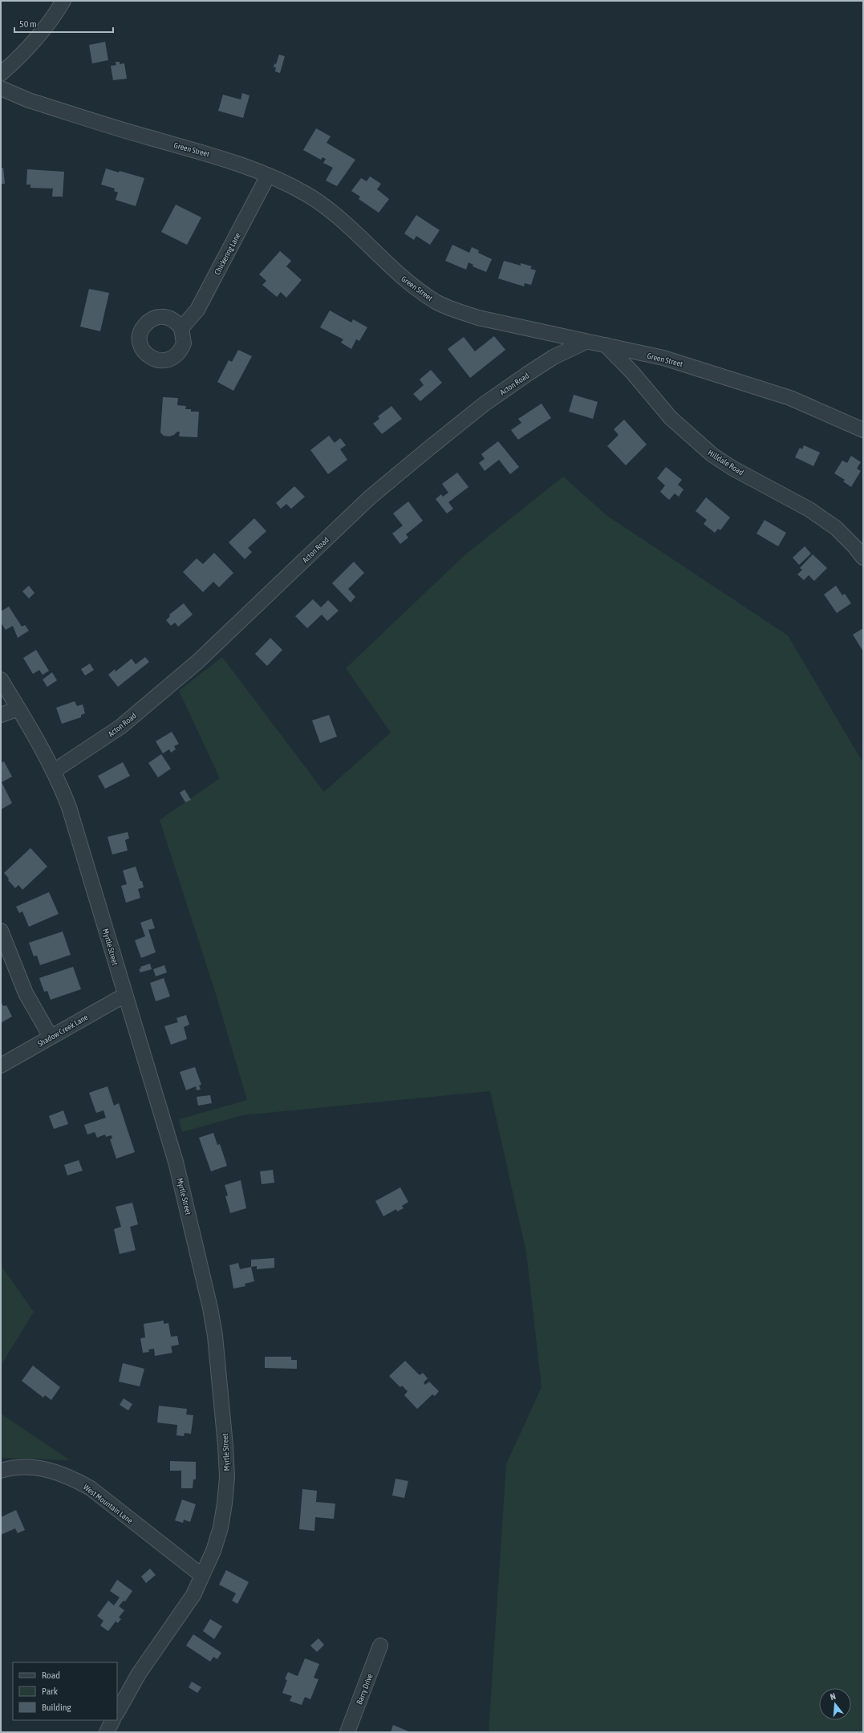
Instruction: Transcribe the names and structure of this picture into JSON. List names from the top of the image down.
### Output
{
  "streets": {
    "street": [
      "Green Street",
      "Chickering Lane",
      "Acton Road",
      "Hilldale Road",
      "Myrtle Street",
      "Shadow Creek Lane",
      "West Mountain Lane",
      "Barry Drive"
    ]
  },
  "crossings": [
    ["Green Street", "Chickering Lane"],
    ["Green Street", "Acton Road"],
    ["Green Street", "Hilldale Road"],
    ["Acton Road", "Myrtle Street"],
    ["Myrtle Street", "Shadow Creek Lane"],
    ["Myrtle Street", "West Mountain Lane"]
  ],
  "legend": ["Road", "Park", "Building"],
  "scale_bar": "50 m",
  "north": "top"
}
